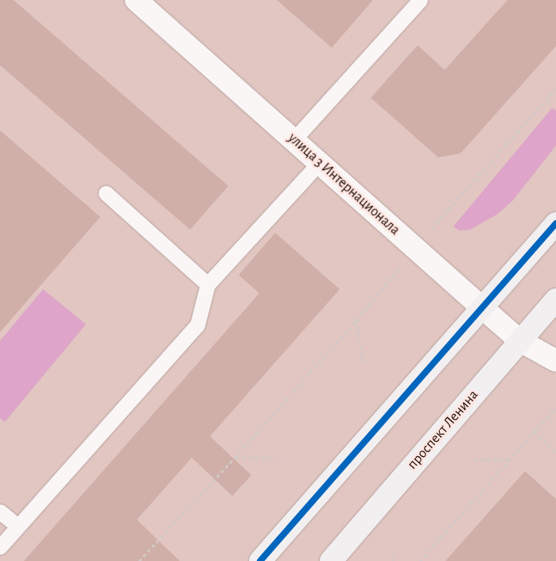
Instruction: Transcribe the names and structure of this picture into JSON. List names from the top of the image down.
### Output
{
  "streets": {
    "main road": ["проспект Ленина"],
    "street": ["улица 3 Интернационала"]
  },
  "crossings": [
    ["улица 3 Интернационала", "проспект Ленина"]
  ]
}
